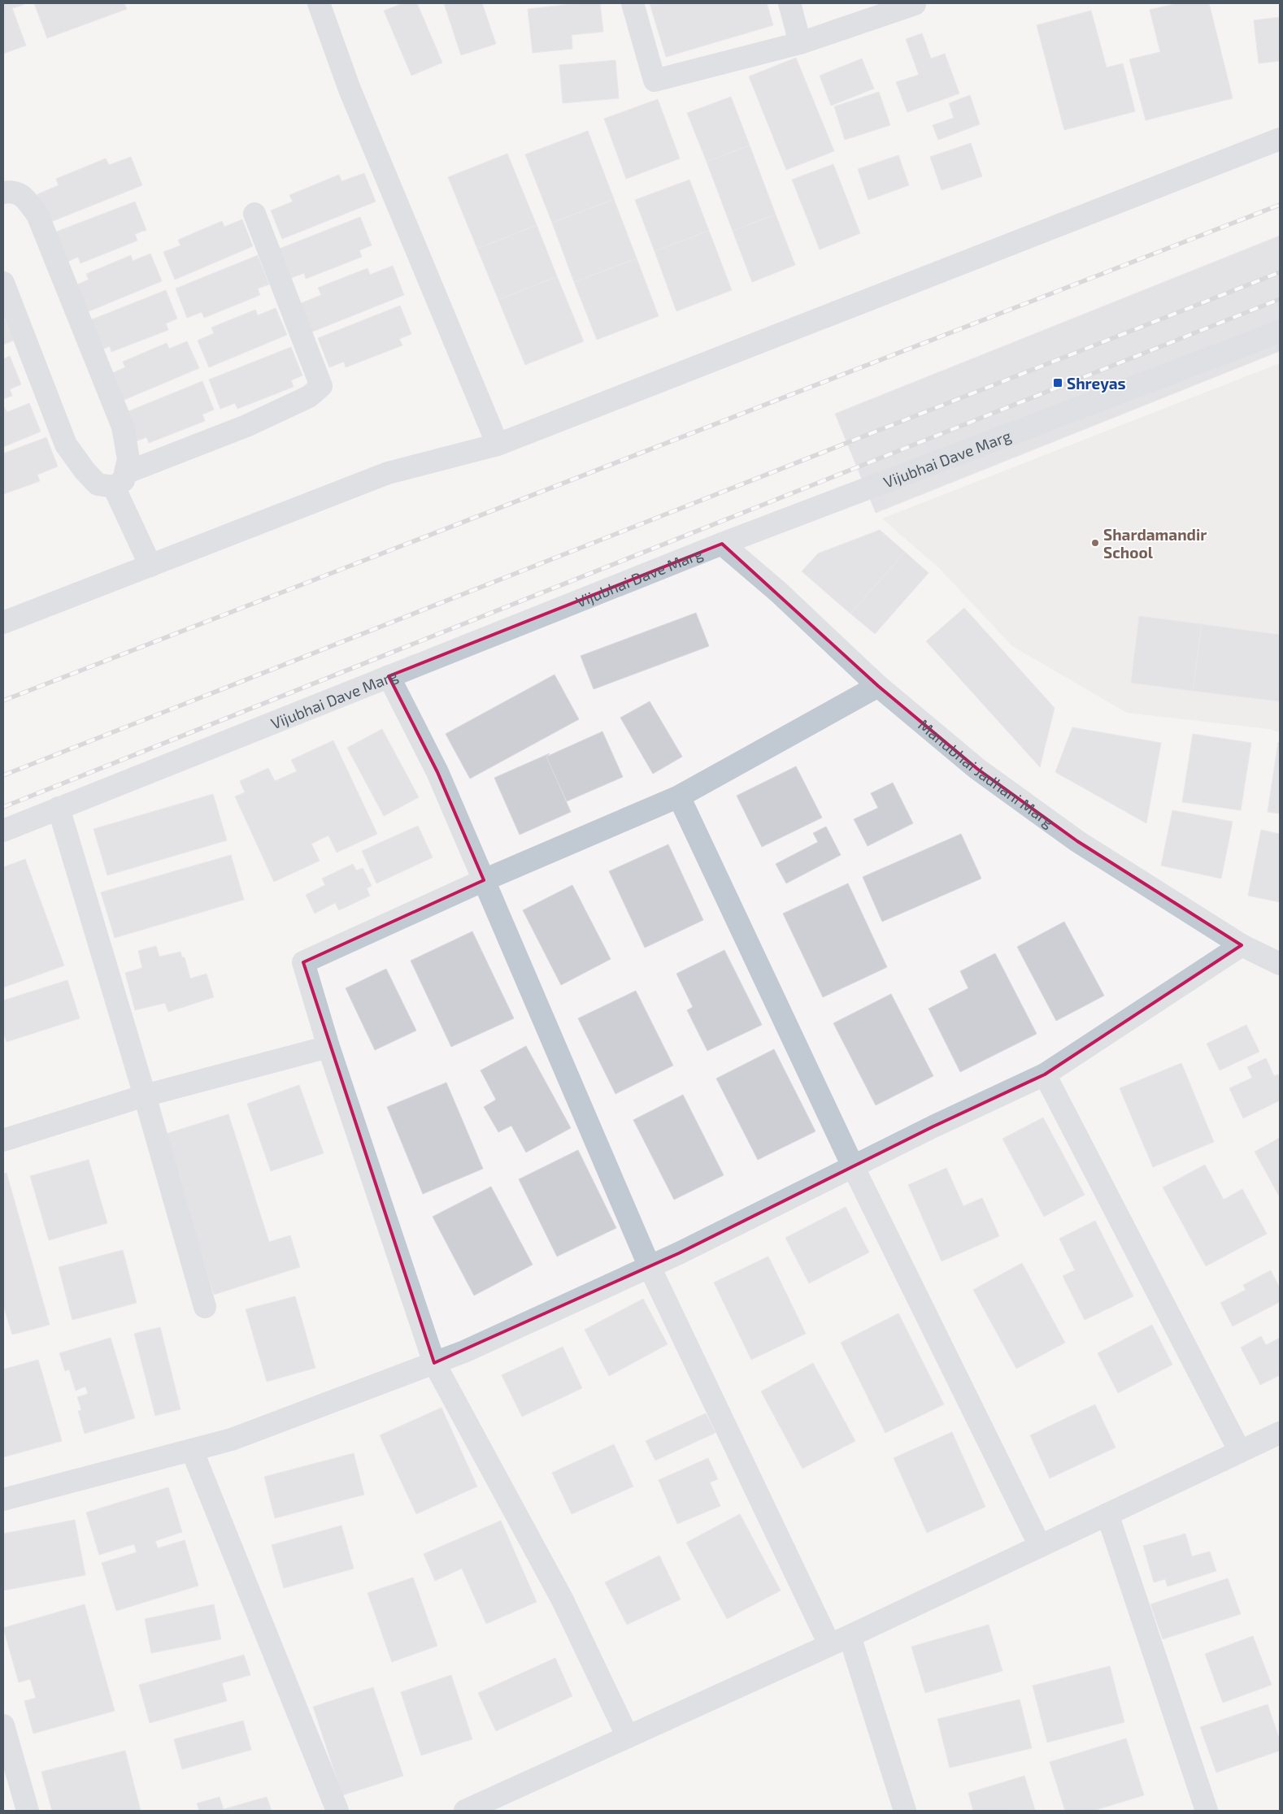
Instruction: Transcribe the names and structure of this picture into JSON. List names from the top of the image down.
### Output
{
  "streets": {
    "street": ["Vijubhai Dave Marg", "Manubhai Jadhani Marg"]
  },
  "crossings": [
    ["Vijubhai Dave Marg", "Manubhai Jadhani Marg"]
  ],
  "places": {
    "transit": ["Shreyas"],
    "other": ["Shardamandir School"]
  }
}
